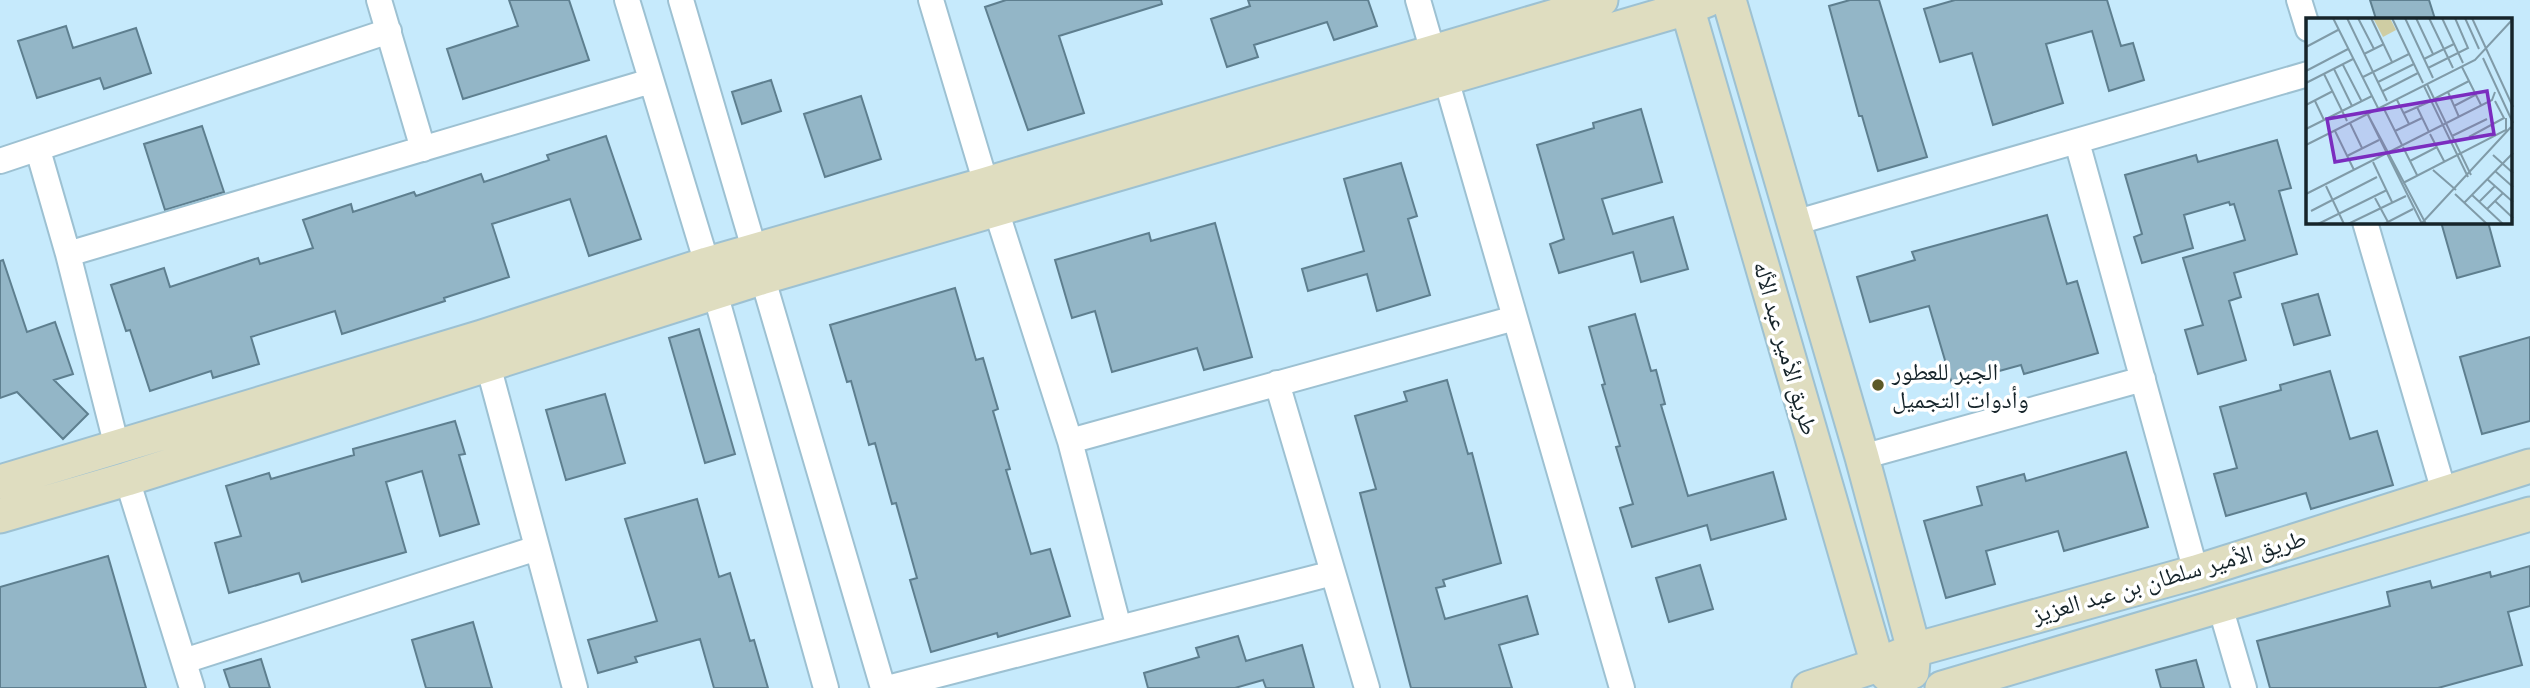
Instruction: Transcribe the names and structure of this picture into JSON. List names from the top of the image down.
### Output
{
  "streets": {
    "street": ["طريق الأمير عبد الأله", "طريق الأمير سلطان بن عبد العزيز"]
  },
  "crossings": [
    ["طريق الأمير عبد الأله", "طريق الأمير سلطان بن عبد العزيز"]
  ],
  "places": ["الجبر للعطور وأدوات التجميل"]
}
